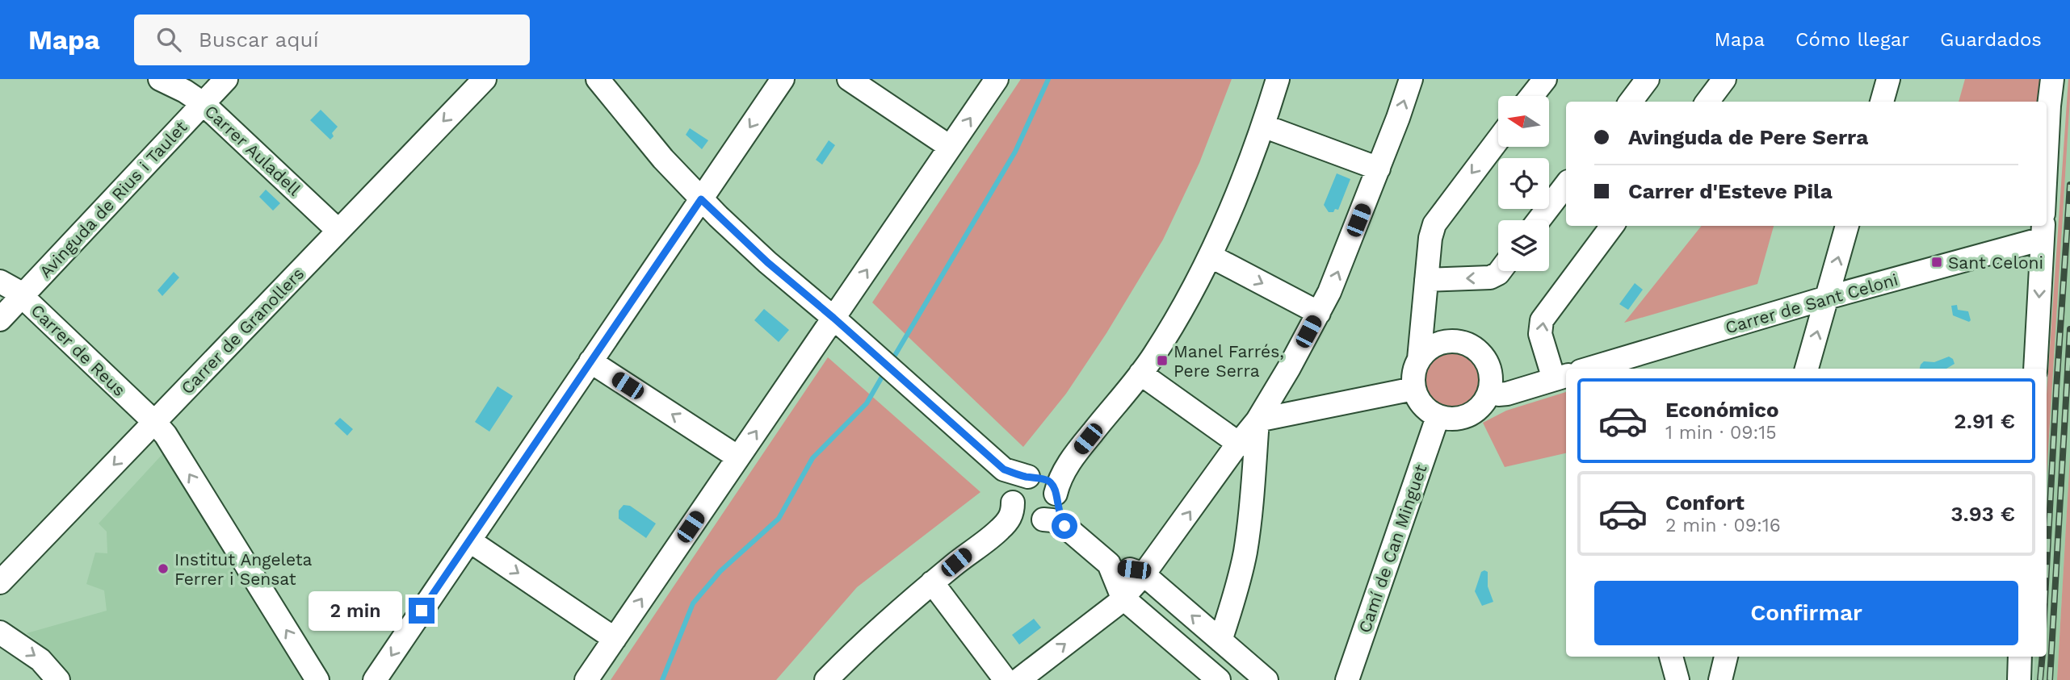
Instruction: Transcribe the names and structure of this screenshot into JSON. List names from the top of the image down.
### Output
{
  "streets": {
    "street": [
      "Carrer Auladell",
      "Avinguda de Rius i Taulet",
      "Carrer de Sant Celoni",
      "Carrer de Granollers",
      "Carrer de Reus",
      "Camí de Can Minguet"
    ]
  },
  "crossings": [
    ["Carrer Auladell", "Avinguda de Rius i Taulet"],
    ["Carrer Auladell", "Carrer de Granollers"],
    ["Avinguda de Rius i Taulet", "Carrer de Reus"],
    ["Carrer de Granollers", "Carrer de Reus"]
  ],
  "one_way": ["Carrer de Granollers", "Carrer de Reus"],
  "places": {
    "transit": ["Sant Celoni", "Manel Farrés, Pere Serra"],
    "other": ["Institut Angeleta Ferrer i Sensat"]
  },
  "north": "left",
  "page": {
    "header": "Mapa",
    "search": "Buscar aquí",
    "nav": ["Mapa", "Cómo llegar", "Guardados"],
    "banner": ["Avinguda de Pere Serra", "Carrer d'Esteve Pila"],
    "list": [
      {
        "name": "Económico",
        "note": "1 min · 09:15",
        "value": "2.91 €"
      },
      {
        "name": "Confort",
        "note": "2 min · 09:16",
        "value": "3.93 €"
      }
    ],
    "buttons": "Confirmar",
    "bubble": "2 min"
  }
}
